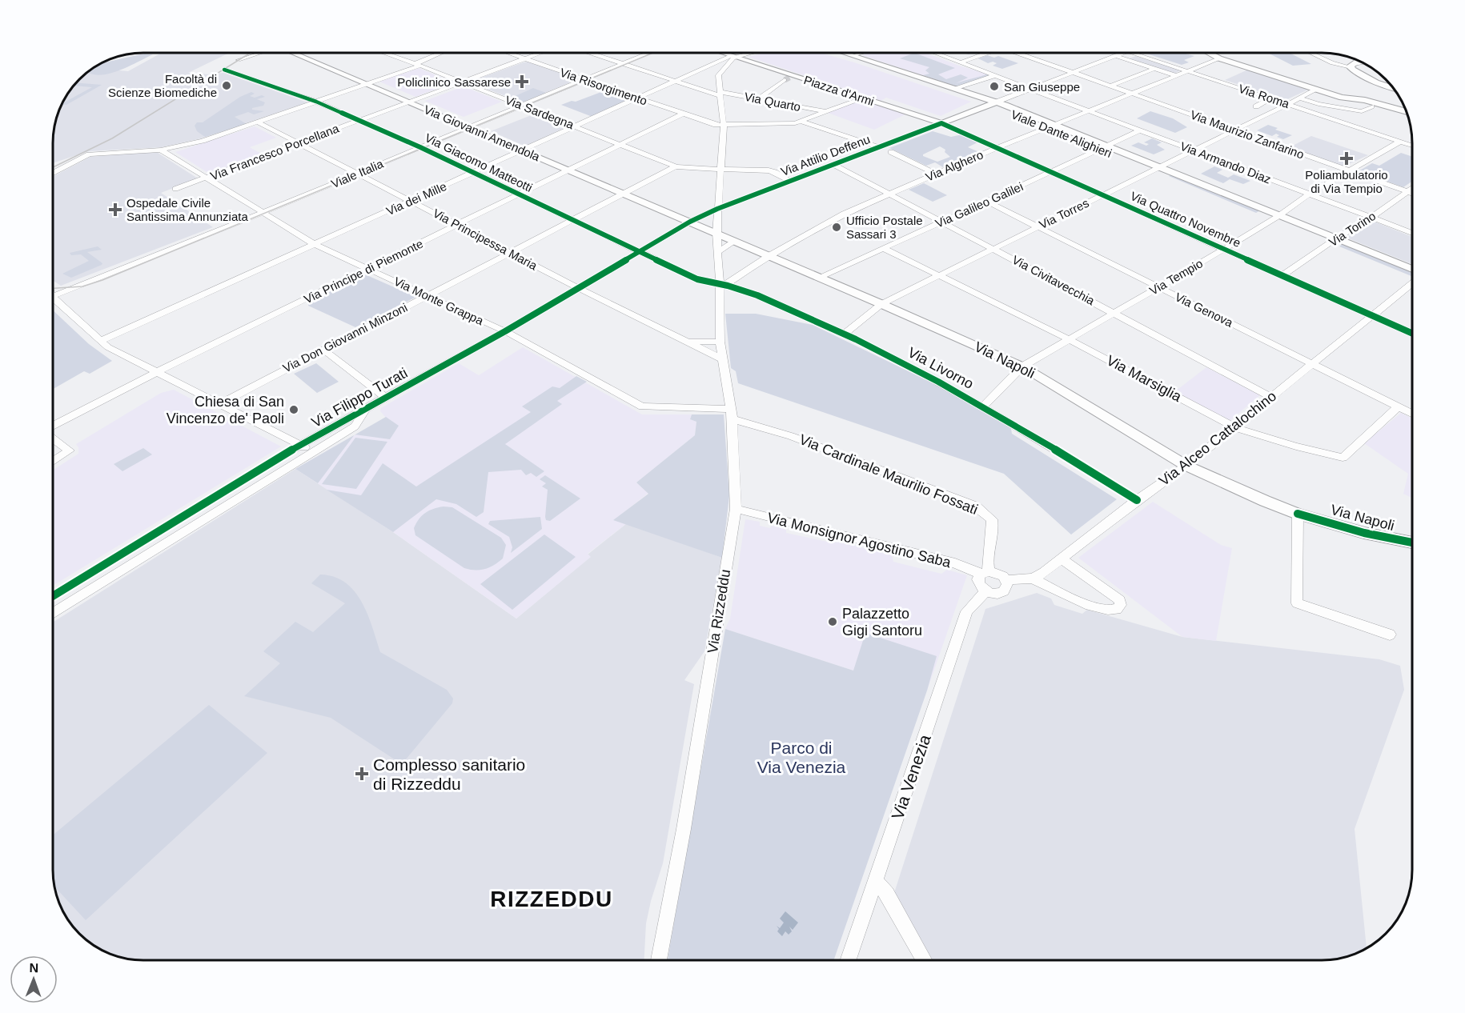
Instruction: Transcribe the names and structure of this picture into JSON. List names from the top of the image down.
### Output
{
  "streets": {
    "main road": [
      "Piazza d'Armi",
      "Via Giovanni Amendola",
      "Viale Dante Alighieri",
      "Via Napoli"
    ],
    "street": [
      "Via Risorgimento",
      "Via Roma",
      "Via Quarto",
      "Via Sardegna",
      "Via Maurizio Zanfarino",
      "Via Francesco Porcellana",
      "Via Attilio Deffenu",
      "Via Giacomo Matteotti",
      "Via Armando Diaz",
      "Via Alghero",
      "Viale Italia",
      "Via dei Mille",
      "Via Galileo Galilei",
      "Via Torres",
      "Via Quattro Novembre",
      "Via Torino",
      "Via Principessa Maria",
      "Via Principe di Piemonte",
      "Via Tempio",
      "Via Civitavecchia",
      "Via Monte Grappa",
      "Via Genova",
      "Via Don Giovanni Minzoni",
      "Via Livorno",
      "Via Marsiglia",
      "Via Filippo Turati",
      "Via Alceo Cattalochino",
      "Via Cardinale Maurilio Fossati",
      "Via Monsignor Agostino Saba",
      "Via Rizzeddu",
      "Via Venezia"
    ]
  },
  "crossings": [
    ["Via Risorgimento", "Via Francesco Porcellana"],
    ["Via Risorgimento", "Viale Italia"],
    ["Via Risorgimento", "Via dei Mille"],
    ["Via Risorgimento", "Via Principe di Piemonte"],
    ["Via Risorgimento", "Via Rizzeddu"],
    ["Piazza d'Armi", "Via Attilio Deffenu"],
    ["Piazza d'Armi", "Via dei Mille"],
    ["Piazza d'Armi", "Via Quattro Novembre"],
    ["Via Roma", "Via Alghero"],
    ["Via Roma", "Via Torres"],
    ["Via Roma", "Via Tempio"],
    ["Via Quarto", "Viale Italia"],
    ["Via Quarto", "Via dei Mille"],
    ["Via Quarto", "Via Rizzeddu"],
    ["Via Sardegna", "Via Francesco Porcellana"],
    ["Via Sardegna", "Via Attilio Deffenu"],
    ["Via Sardegna", "Viale Italia"],
    ["Via Sardegna", "Via dei Mille"],
    ["Via Sardegna", "Via Principe di Piemonte"],
    ["Via Sardegna", "Via Don Giovanni Minzoni"],
    ["Via Sardegna", "Via Rizzeddu"],
    ["Via Giovanni Amendola", "Via Francesco Porcellana"],
    ["Via Giovanni Amendola", "Via Attilio Deffenu"],
    ["Via Giovanni Amendola", "Viale Italia"],
    ["Via Giovanni Amendola", "Via dei Mille"],
    ["Via Giovanni Amendola", "Via Principe di Piemonte"],
    ["Via Giovanni Amendola", "Via Don Giovanni Minzoni"],
    ["Via Giovanni Amendola", "Via Napoli"],
    ["Via Giovanni Amendola", "Via Filippo Turati"],
    ["Via Giovanni Amendola", "Via Rizzeddu"],
    ["Viale Dante Alighieri", "Via Alghero"],
    ["Viale Dante Alighieri", "Via Galileo Galilei"],
    ["Viale Dante Alighieri", "Via Torres"],
    ["Viale Dante Alighieri", "Via Torino"],
    ["Viale Dante Alighieri", "Via Tempio"],
    ["Via Maurizio Zanfarino", "Via Alghero"],
    ["Via Maurizio Zanfarino", "Via Torres"],
    ["Via Maurizio Zanfarino", "Via Torino"],
    ["Via Maurizio Zanfarino", "Via Tempio"],
    ["Via Francesco Porcellana", "Via Giacomo Matteotti"],
    ["Via Francesco Porcellana", "Via Principessa Maria"],
    ["Via Francesco Porcellana", "Via Monte Grappa"],
    ["Via Attilio Deffenu", "Via Quattro Novembre"],
    ["Via Attilio Deffenu", "Via Civitavecchia"],
    ["Via Attilio Deffenu", "Via Filippo Turati"],
    ["Via Attilio Deffenu", "Via Rizzeddu"],
    ["Via Giacomo Matteotti", "Via Alghero"],
    ["Via Giacomo Matteotti", "Viale Italia"],
    ["Via Giacomo Matteotti", "Via dei Mille"],
    ["Via Giacomo Matteotti", "Via Principe di Piemonte"],
    ["Via Giacomo Matteotti", "Via Don Giovanni Minzoni"],
    ["Via Giacomo Matteotti", "Via Livorno"],
    ["Via Giacomo Matteotti", "Via Filippo Turati"],
    ["Via Giacomo Matteotti", "Via Rizzeddu"],
    ["Via Armando Diaz", "Via Alghero"],
    ["Via Armando Diaz", "Via Galileo Galilei"],
    ["Via Armando Diaz", "Via Torres"],
    ["Via Armando Diaz", "Via Torino"],
    ["Via Armando Diaz", "Via Tempio"],
    ["Via Alghero", "Via Quattro Novembre"],
    ["Via Alghero", "Via Civitavecchia"],
    ["Via Alghero", "Via Napoli"],
    ["Via Alghero", "Via Livorno"],
    ["Via Alghero", "Via Rizzeddu"],
    ["Viale Italia", "Via Principessa Maria"],
    ["Viale Italia", "Via Monte Grappa"],
    ["Via dei Mille", "Via Principessa Maria"],
    ["Via dei Mille", "Via Monte Grappa"],
    ["Via Galileo Galilei", "Via Quattro Novembre"],
    ["Via Galileo Galilei", "Via Civitavecchia"],
    ["Via Galileo Galilei", "Via Genova"],
    ["Via Galileo Galilei", "Via Napoli"],
    ["Via Galileo Galilei", "Via Marsiglia"],
    ["Via Torres", "Via Quattro Novembre"],
    ["Via Torres", "Via Civitavecchia"],
    ["Via Torres", "Via Genova"],
    ["Via Torres", "Via Napoli"],
    ["Via Torres", "Via Livorno"],
    ["Via Torres", "Via Marsiglia"],
    ["Via Quattro Novembre", "Via Torino"],
    ["Via Quattro Novembre", "Via Tempio"],
    ["Via Quattro Novembre", "Via Alceo Cattalochino"],
    ["Via Principessa Maria", "Via Principe di Piemonte"],
    ["Via Principessa Maria", "Via Don Giovanni Minzoni"],
    ["Via Principessa Maria", "Via Filippo Turati"],
    ["Via Principessa Maria", "Via Rizzeddu"],
    ["Via Principe di Piemonte", "Via Monte Grappa"],
    ["Via Tempio", "Via Civitavecchia"],
    ["Via Tempio", "Via Genova"],
    ["Via Tempio", "Via Napoli"],
    ["Via Tempio", "Via Livorno"],
    ["Via Tempio", "Via Marsiglia"],
    ["Via Civitavecchia", "Via Alceo Cattalochino"],
    ["Via Monte Grappa", "Via Don Giovanni Minzoni"],
    ["Via Monte Grappa", "Via Filippo Turati"],
    ["Via Monte Grappa", "Via Cardinale Maurilio Fossati"],
    ["Via Monte Grappa", "Via Rizzeddu"],
    ["Via Genova", "Via Marsiglia"],
    ["Via Genova", "Via Alceo Cattalochino"],
    ["Via Napoli", "Via Alceo Cattalochino"],
    ["Via Napoli", "Via Rizzeddu"],
    ["Via Livorno", "Via Alceo Cattalochino"],
    ["Via Livorno", "Via Rizzeddu"],
    ["Via Marsiglia", "Via Alceo Cattalochino"],
    ["Via Cardinale Maurilio Fossati", "Via Monsignor Agostino Saba"],
    ["Via Cardinale Maurilio Fossati", "Via Rizzeddu"],
    ["Via Cardinale Maurilio Fossati", "Via Venezia"],
    ["Via Monsignor Agostino Saba", "Via Rizzeddu"],
    ["Via Monsignor Agostino Saba", "Via Venezia"]
  ],
  "districts": ["RIZZEDDU"],
  "parks": ["Parco di Via Venezia"],
  "places": {
    "health": [
      "Policlinico Sassarese",
      "Poliambulatorio di Via Tempio",
      "Ospedale Civile Santissima Annunziata",
      "Complesso sanitario di Rizzeddu"
    ],
    "other": [
      "Facoltà di Scienze Biomediche",
      "San Giuseppe",
      "Ufficio Postale Sassari 3",
      "Chiesa di San Vincenzo de' Paoli",
      "Palazzetto Gigi Santoru"
    ]
  },
  "north": "top"
}
